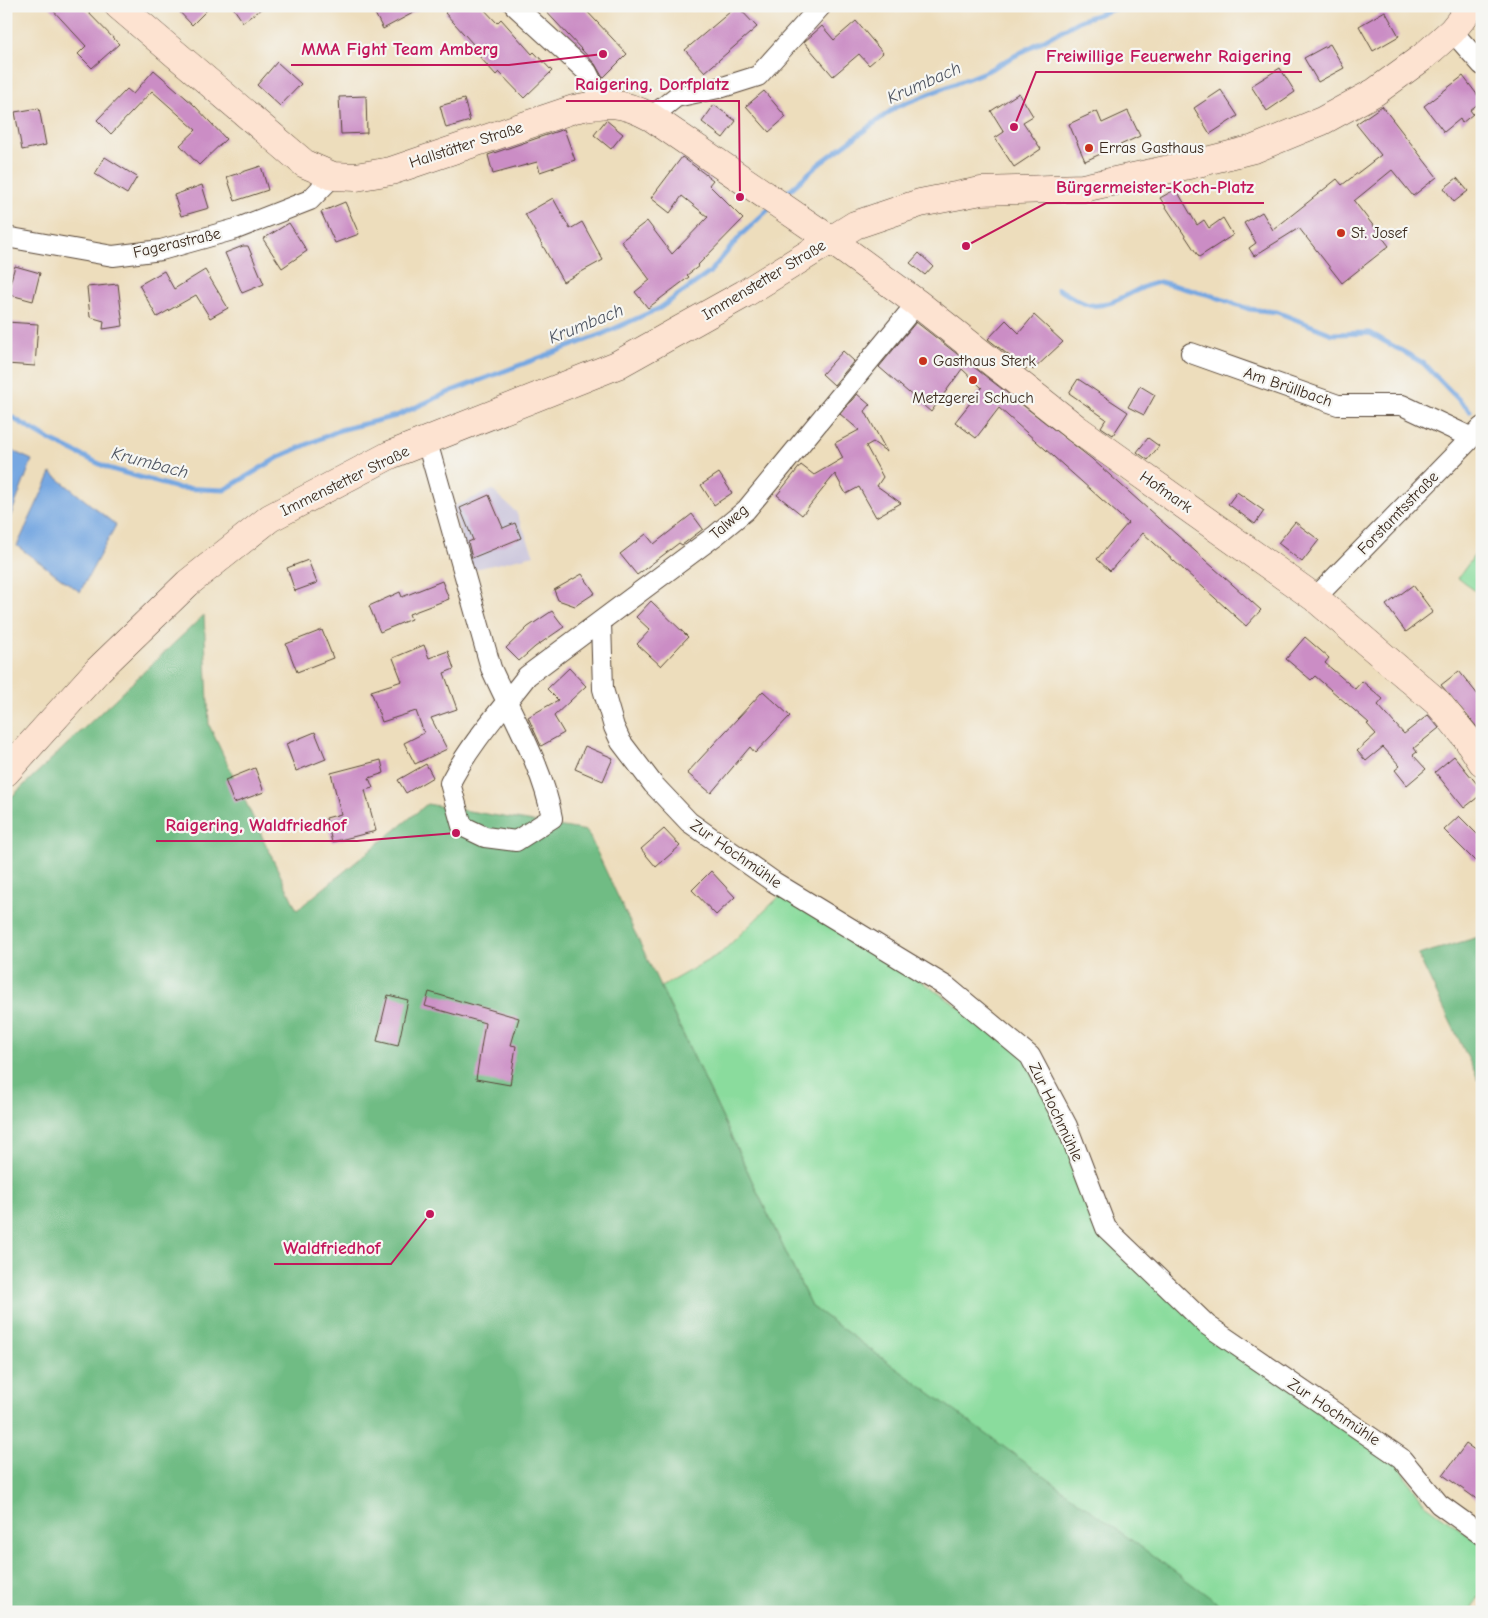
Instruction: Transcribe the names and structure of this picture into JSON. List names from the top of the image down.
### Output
{
  "streets": {
    "main road": ["Hallstätter Straße", "Immenstetter Straße", "Hofmark"],
    "street": [
      "Fagerastraße",
      "Am Brüllbach",
      "Forstamtsstraße",
      "Talweg",
      "Zur Hochmühle"
    ]
  },
  "crossings": [
    ["Hallstätter Straße", "Fagerastraße"],
    ["Hallstätter Straße", "Immenstetter Straße"],
    ["Hallstätter Straße", "Hofmark"],
    ["Immenstetter Straße", "Hofmark"],
    ["Am Brüllbach", "Forstamtsstraße"],
    ["Hofmark", "Forstamtsstraße"],
    ["Hofmark", "Talweg"],
    ["Talweg", "Zur Hochmühle"]
  ],
  "water": ["Krumbach"],
  "places": [
    "MMA Fight Team Amberg",
    "Freiwillige Feuerwehr Raigering",
    "Erras Gasthaus",
    "Raigering, Dorfplatz",
    "St. Josef",
    "Bürgermeister-Koch-Platz",
    "Gasthaus Sterk",
    "Metzgerei Schuch",
    "Raigering, Waldfriedhof",
    "Waldfriedhof"
  ]
}
